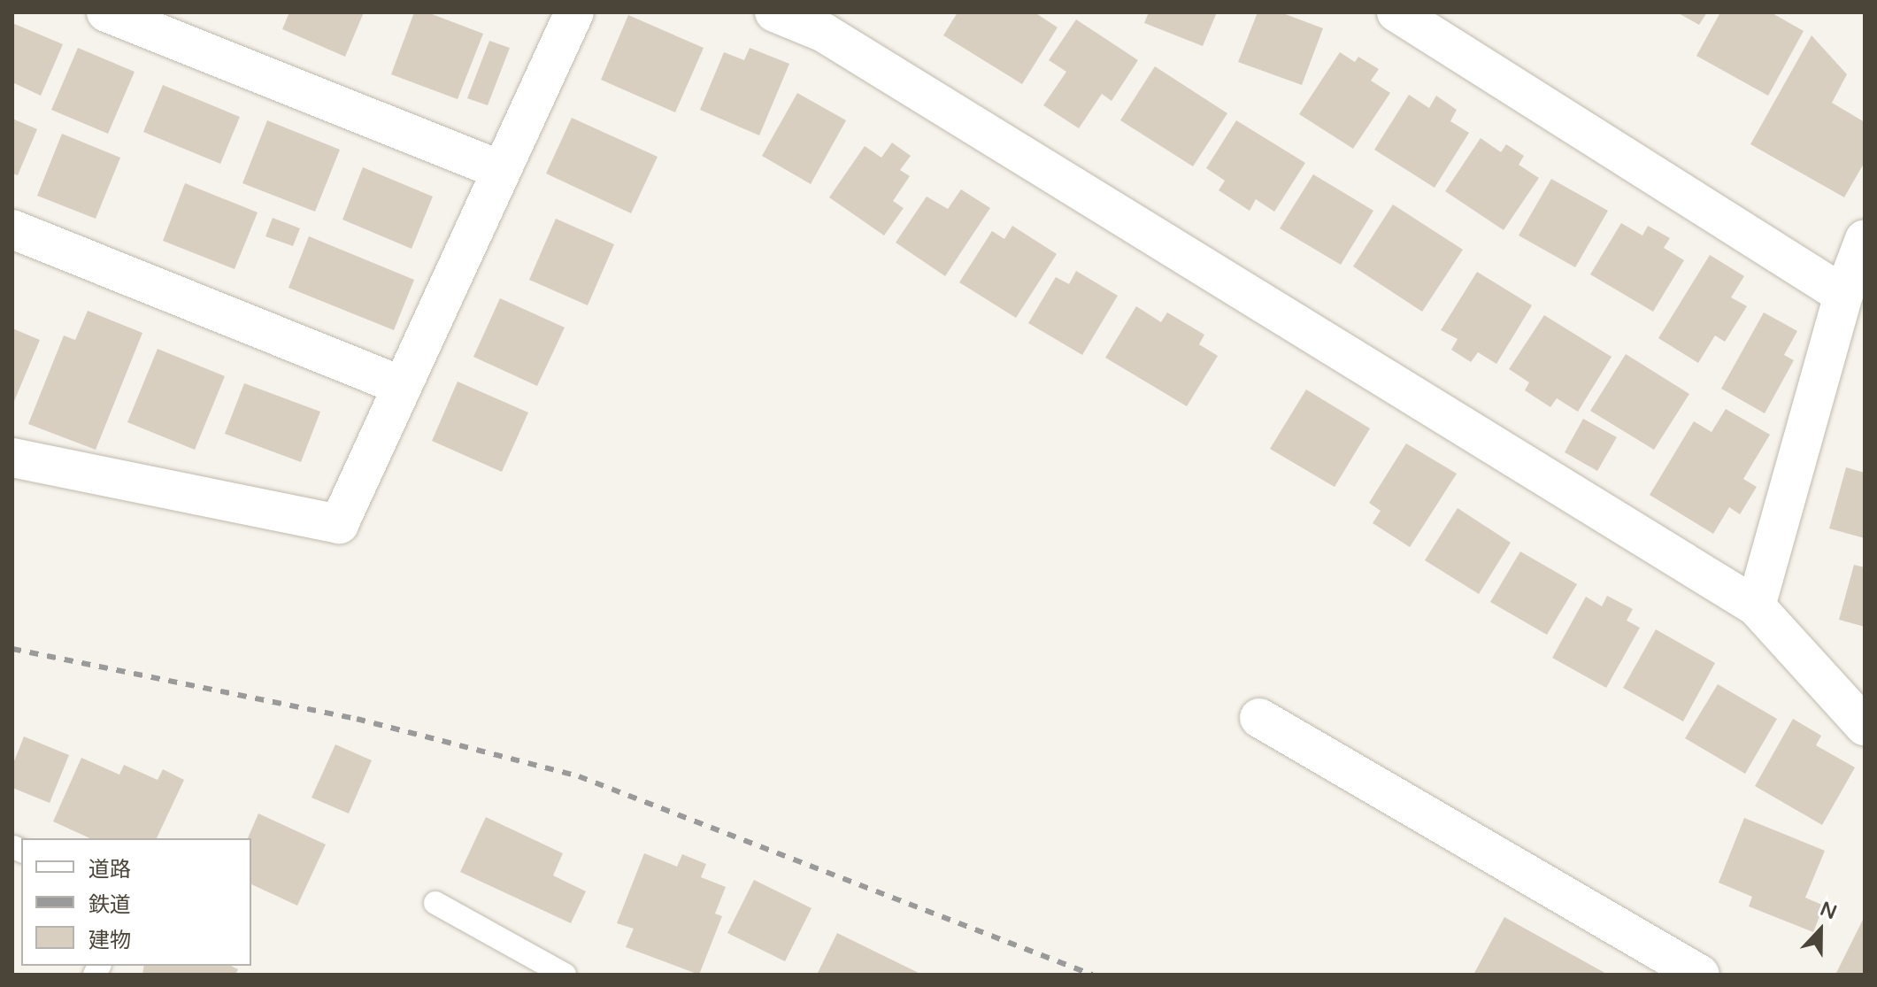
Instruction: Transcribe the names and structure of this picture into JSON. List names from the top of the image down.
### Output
{
  "legend": ["道路", "鉄道", "建物"],
  "north": "top"
}
